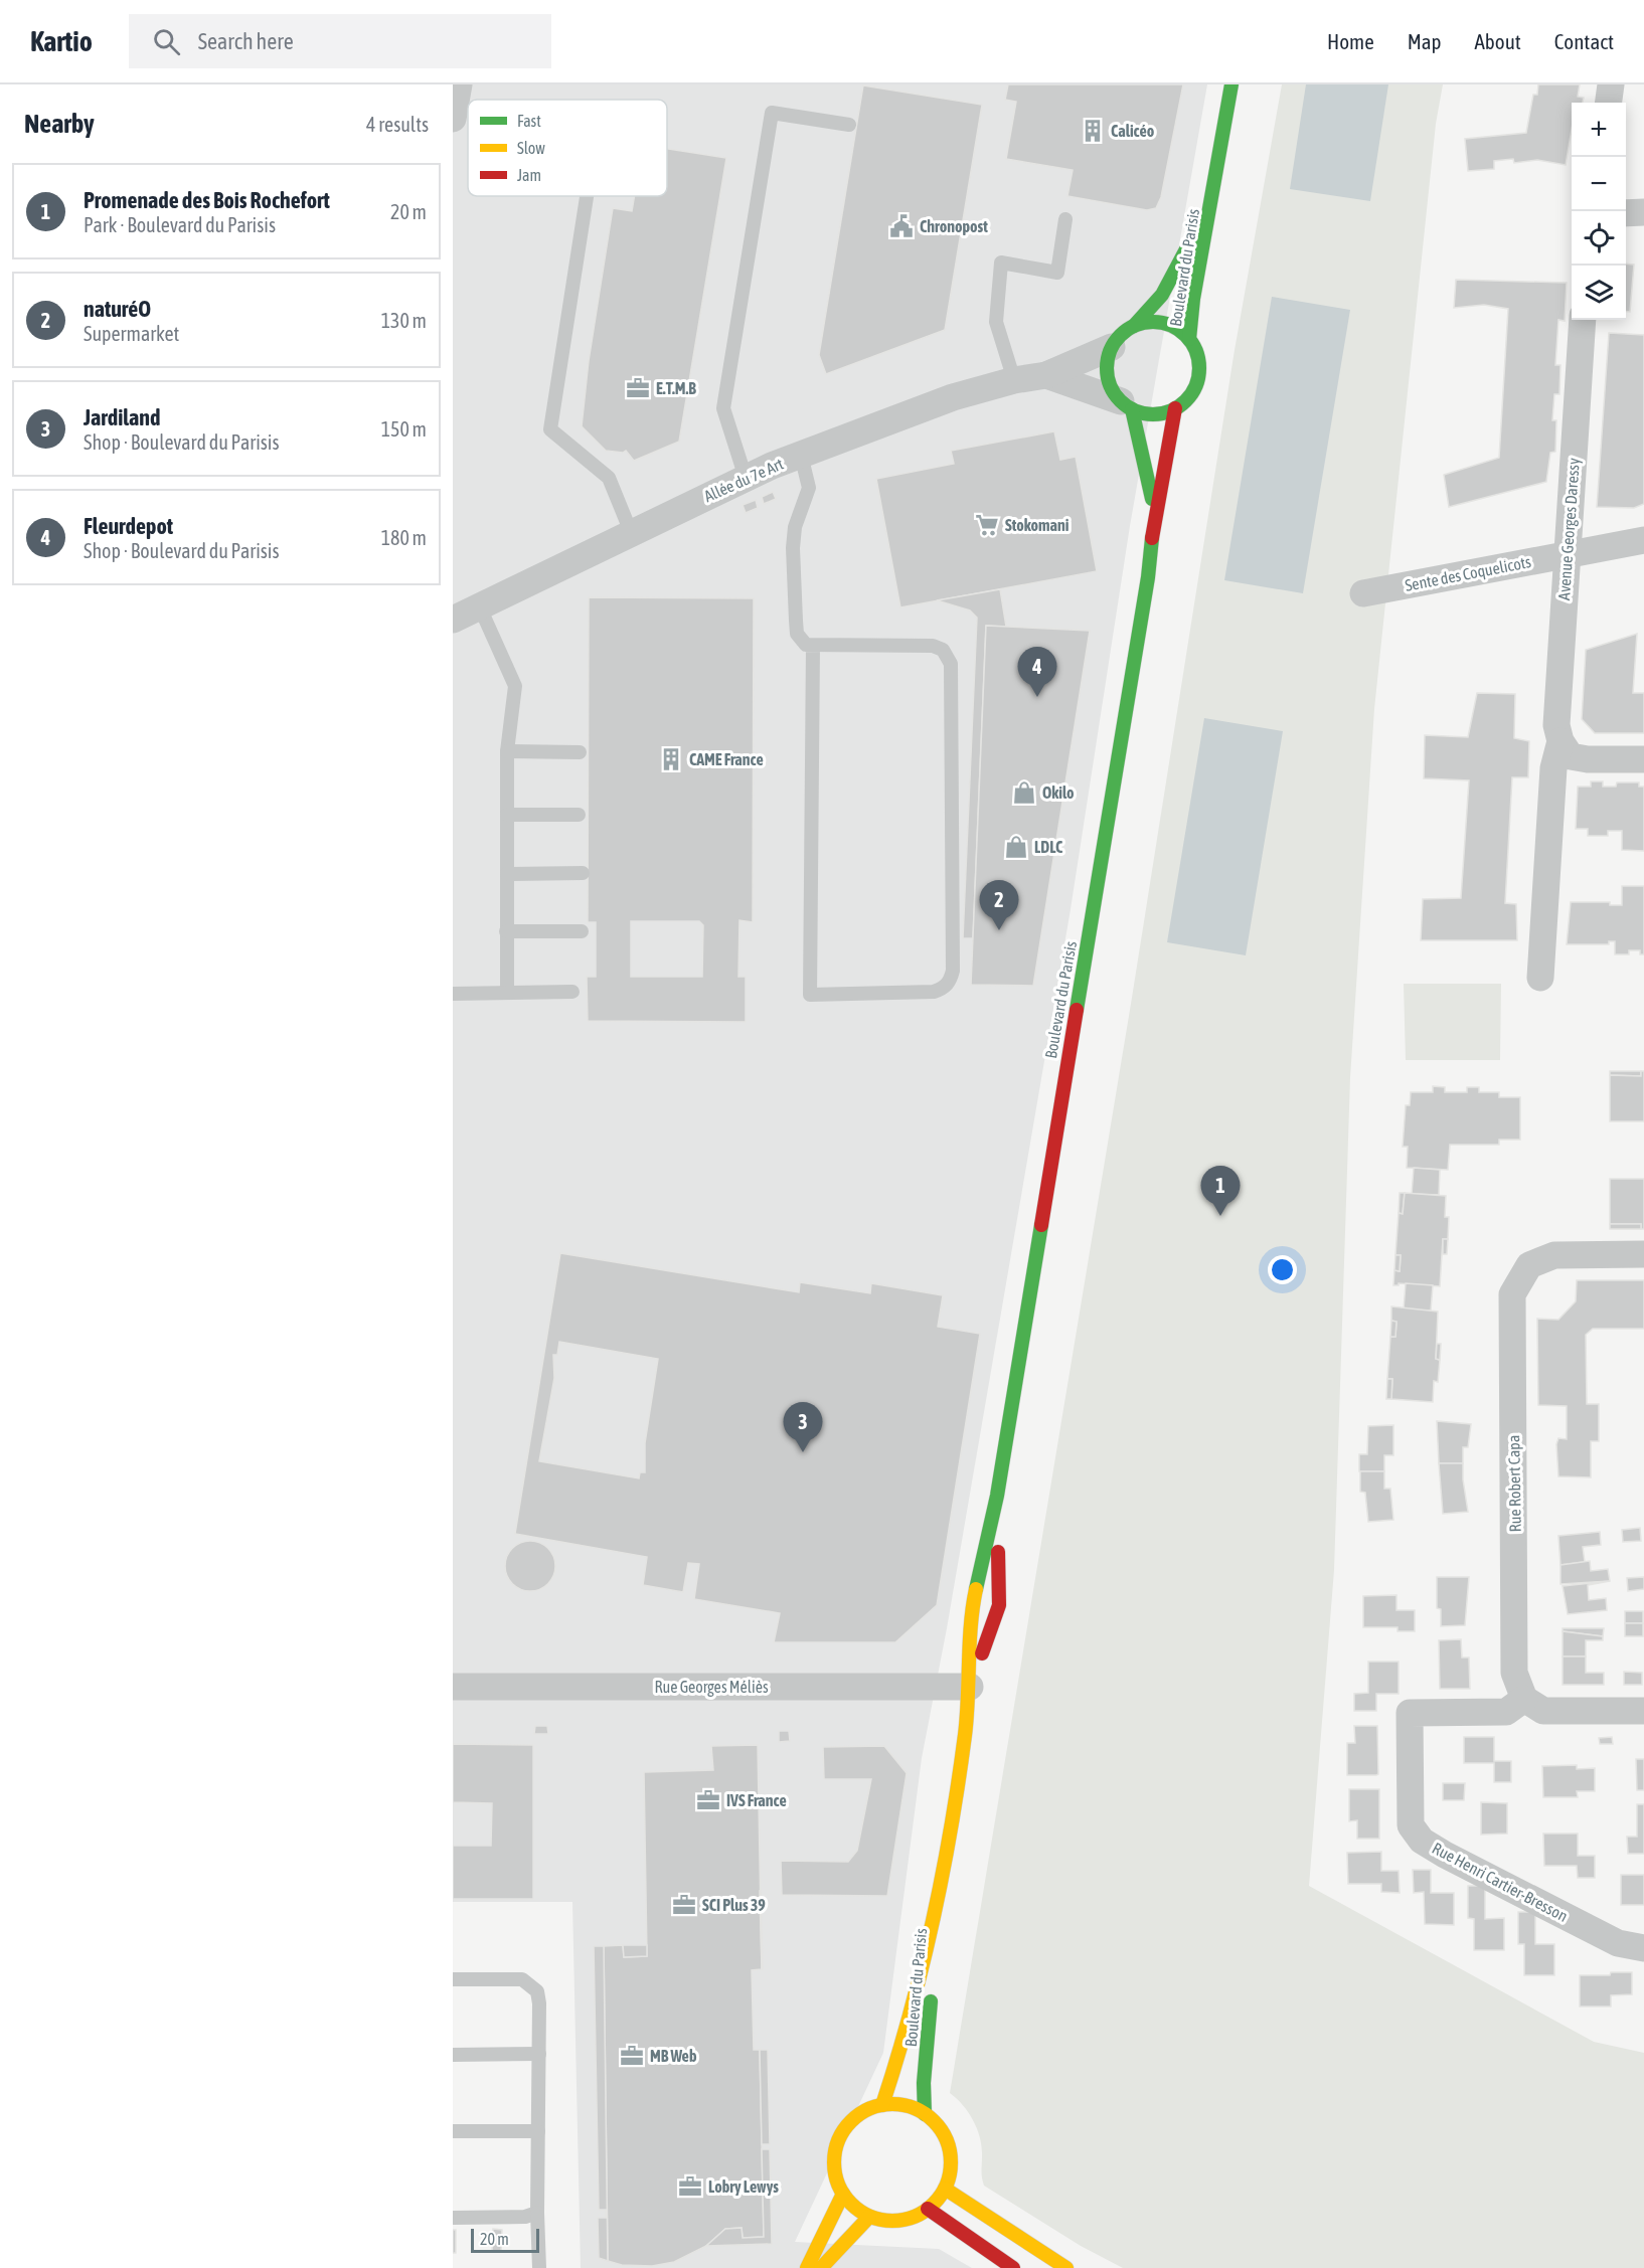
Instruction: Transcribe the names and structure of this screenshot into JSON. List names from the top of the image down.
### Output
{
  "streets": {
    "street": [
      "Boulevard du Parisis",
      "Allée du 7e Art",
      "Avenue Georges Daressy",
      "Sente des Coquelicots",
      "Rue Robert Capa",
      "Rue Georges Méliès",
      "Rue Henri Cartier-Bresson"
    ]
  },
  "crossings": [
    ["Boulevard du Parisis", "Allée du 7e Art"],
    ["Boulevard du Parisis", "Rue Georges Méliès"],
    ["Avenue Georges Daressy", "Sente des Coquelicots"],
    ["Rue Robert Capa", "Rue Henri Cartier-Bresson"]
  ],
  "places": {
    "building": ["Calicéo", "CAME France"],
    "public building": ["Chronopost"],
    "office": [
      "E.T.M.B",
      "IVS France",
      "SCI Plus 39",
      "MB Web",
      "Lobry Lewys"
    ],
    "supermarket": ["Stokomani"],
    "shop": ["Okilo", "LDLC"]
  },
  "legend": ["Fast", "Slow", "Jam"],
  "scale_bar": "20 m",
  "page": {
    "header": "Kartio",
    "search": "Search here",
    "nav": [
      "Home",
      "Map",
      "About",
      "Contact"
    ],
    "heading": ["Nearby", "4 results"],
    "map_buttons": ["+", "−"],
    "list": [
      {
        "mark": "1",
        "name": "Promenade des Bois Rochefort",
        "note": "Park · Boulevard du Parisis",
        "value": "20 m"
      },
      {
        "mark": "2",
        "name": "naturéO",
        "note": "Supermarket",
        "value": "130 m"
      },
      {
        "mark": "3",
        "name": "Jardiland",
        "note": "Shop · Boulevard du Parisis",
        "value": "150 m"
      },
      {
        "mark": "4",
        "name": "Fleurdepot",
        "note": "Shop · Boulevard du Parisis",
        "value": "180 m"
      }
    ],
    "pins": [
      "4",
      "2",
      "1",
      "3"
    ],
    "scale": "20 m"
  }
}
